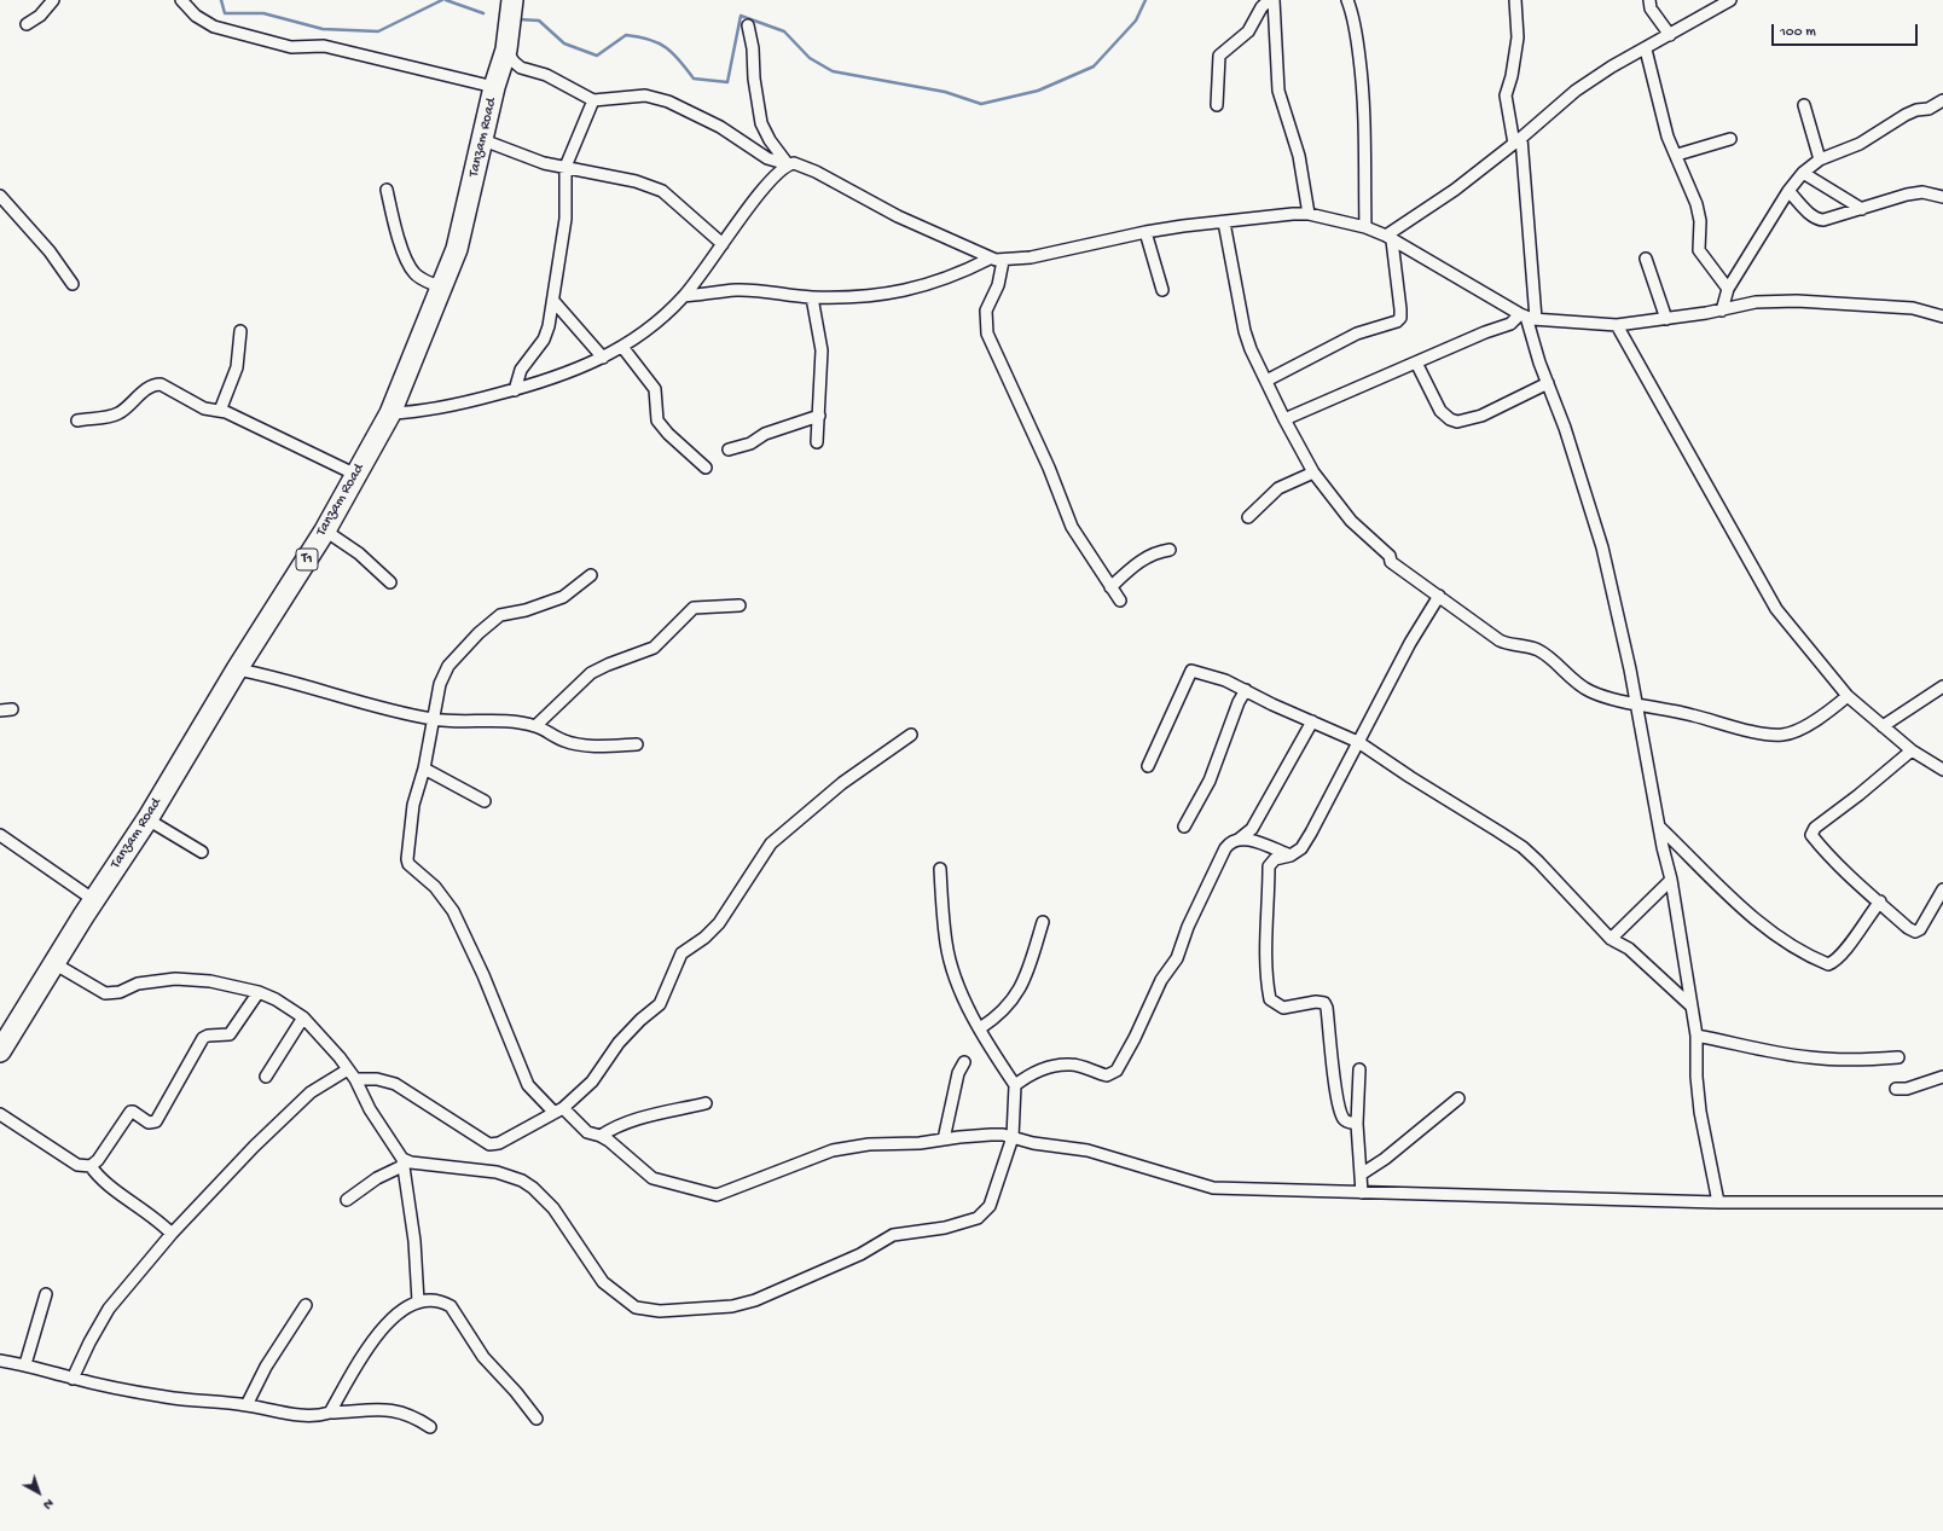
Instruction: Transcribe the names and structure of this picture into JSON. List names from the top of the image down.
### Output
{
  "streets": {
    "highway": ["Tanzam Road", "T1"]
  },
  "scale_bar": "100 m",
  "north": "bottom right"
}
